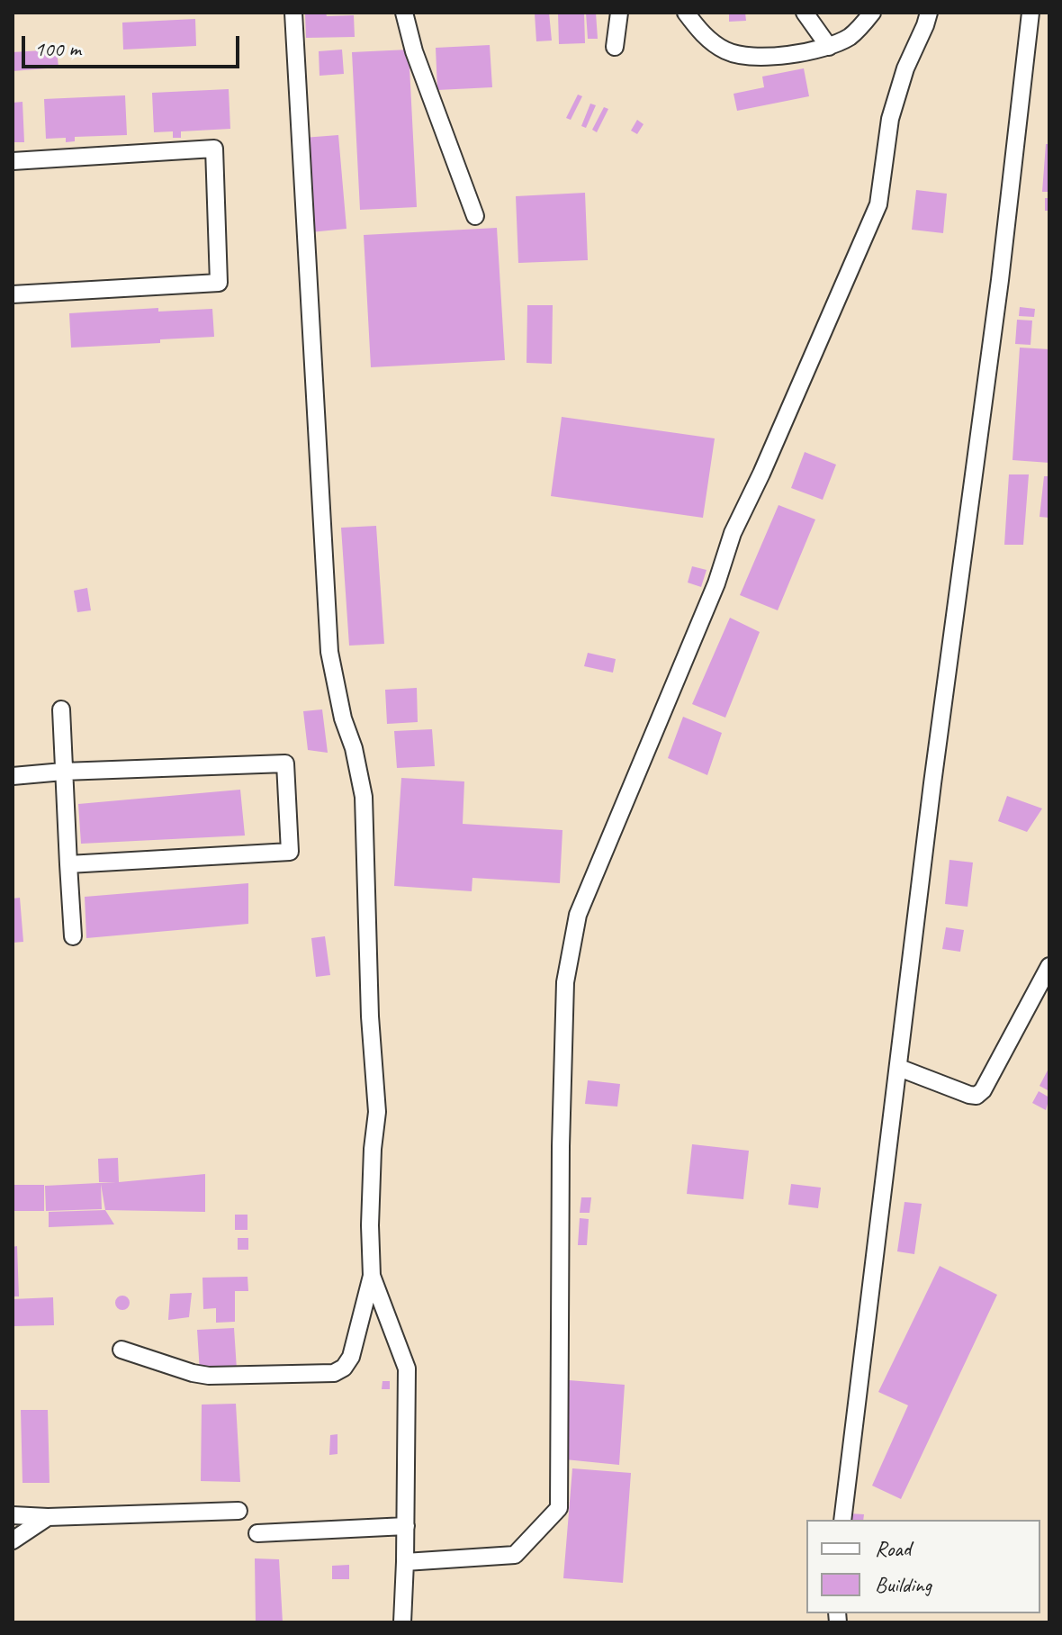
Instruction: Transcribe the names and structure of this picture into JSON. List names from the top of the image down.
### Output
{
  "legend": ["Road", "Building"],
  "scale_bar": "100 m"
}
